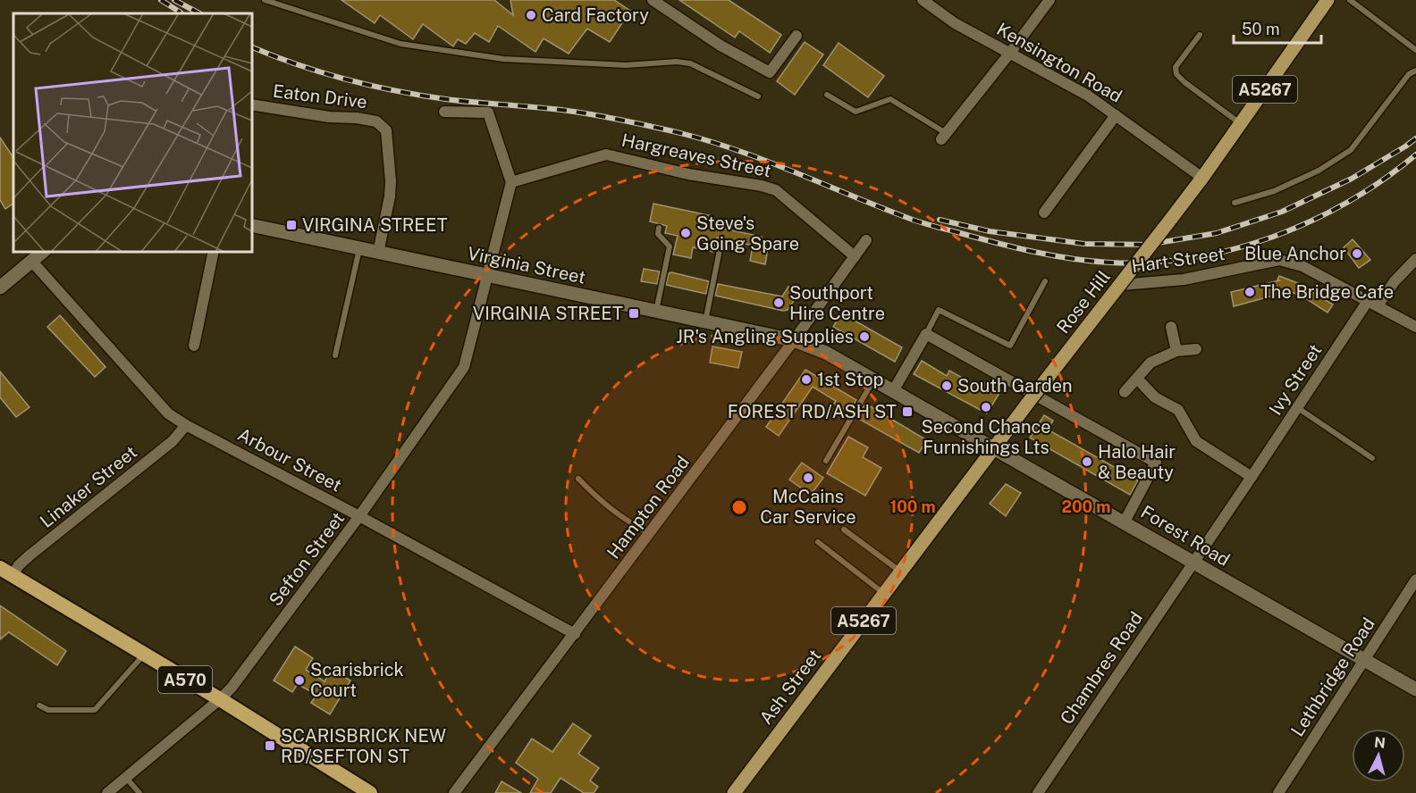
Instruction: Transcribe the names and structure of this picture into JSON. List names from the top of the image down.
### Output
{
  "streets": {
    "highway": ["A570"],
    "main road": ["A5267", "Rose Hill", "Ash Street"],
    "street": [
      "Kensington Road",
      "Eaton Drive",
      "Hargreaves Street",
      "Hart Street",
      "Virginia Street",
      "Ivy Street",
      "Arbour Street",
      "Linaker Street",
      "Hampton Road",
      "Forest Road",
      "Sefton Street",
      "Chambres Road",
      "Lethbridge Road"
    ]
  },
  "crossings": [
    ["Kensington Road", "A5267"],
    ["Kensington Road", "Rose Hill"],
    ["A5267", "Rose Hill"],
    ["Eaton Drive", "Virginia Street"],
    ["Hargreaves Street", "Hampton Road"],
    ["Hargreaves Street", "Sefton Street"],
    ["Hart Street", "Rose Hill"],
    ["Hart Street", "Ivy Street"],
    ["Virginia Street", "Hampton Road"],
    ["Virginia Street", "Forest Road"],
    ["Virginia Street", "Sefton Street"],
    ["Rose Hill", "Forest Road"],
    ["Rose Hill", "Ash Street"],
    ["Ivy Street", "Forest Road"],
    ["Ivy Street", "Chambres Road"],
    ["Arbour Street", "Linaker Street"],
    ["Arbour Street", "Hampton Road"],
    ["Arbour Street", "Sefton Street"],
    ["Linaker Street", "A570"],
    ["Hampton Road", "Forest Road"],
    ["Forest Road", "Chambres Road"],
    ["Forest Road", "Lethbridge Road"],
    ["Forest Road", "Ash Street"],
    ["Sefton Street", "A570"]
  ],
  "places": {
    "other": [
      "Card Factory",
      "Steve's Going Spare",
      "Blue Anchor",
      "The Bridge Cafe",
      "Southport Hire Centre",
      "JR's Angling Supplies",
      "1st Stop",
      "South Garden",
      "Second Chance Furnishings Lts",
      "Halo Hair & Beauty",
      "McCains Car Service",
      "Scarisbrick Court"
    ],
    "transit": [
      "VIRGINA STREET",
      "VIRGINIA STREET",
      "FOREST RD/ASH ST",
      "SCARISBRICK NEW RD/SEFTON ST"
    ]
  },
  "scale_bar": "50 m",
  "north": "top",
  "rings": ["100 m", "200 m"]
}
